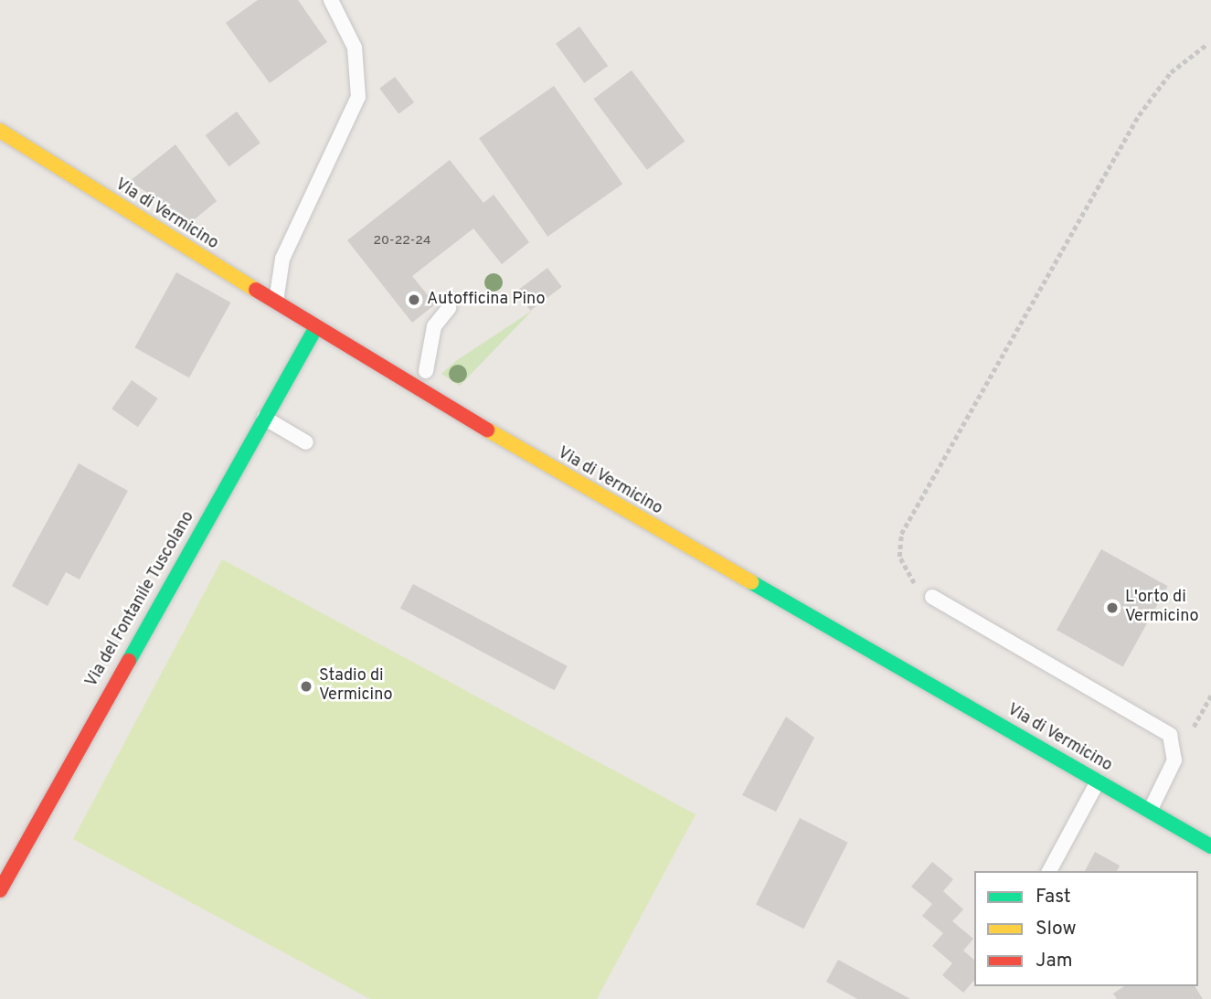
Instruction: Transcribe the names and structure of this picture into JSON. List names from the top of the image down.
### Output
{
  "streets": {
    "main road": ["Via di Vermicino", "Via del Fontanile Tuscolano"]
  },
  "crossings": [
    ["Via di Vermicino", "Via del Fontanile Tuscolano"]
  ],
  "places": ["Autofficina Pino", "L'orto di Vermicino", "Stadio di Vermicino"],
  "house_numbers": ["20-22-24"],
  "legend": ["Fast", "Slow", "Jam"]
}
